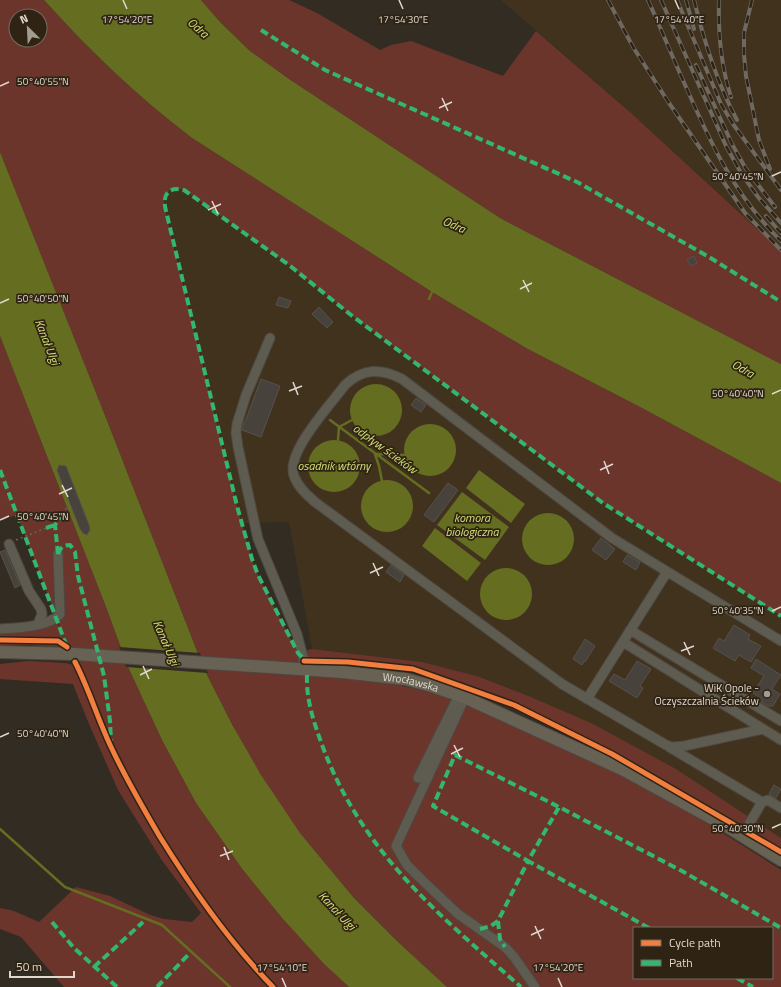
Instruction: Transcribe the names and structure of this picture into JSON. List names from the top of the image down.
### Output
{
  "streets": {
    "main road": ["Wrocławska"]
  },
  "water": [
    "Odra",
    "Kanał Ulgi",
    "odpływ ścieków",
    "osadnik wtórny",
    "komora biologiczna"
  ],
  "places": ["WiK Opole - Oczyszczalnia Ścieków"],
  "legend": ["Cycle path", "Path"],
  "scale_bar": "50 m",
  "north": "top left",
  "coordinates": [
    "17°54'40\"E",
    "17°54'20\"E",
    "17°54'30\"E",
    "50°40'55\"N",
    "50°40'45\"N",
    "50°40'50\"N",
    "50°40'40\"N",
    "50°40'35\"N",
    "50°40'30\"N",
    "17°54'10\"E"
  ]
}
